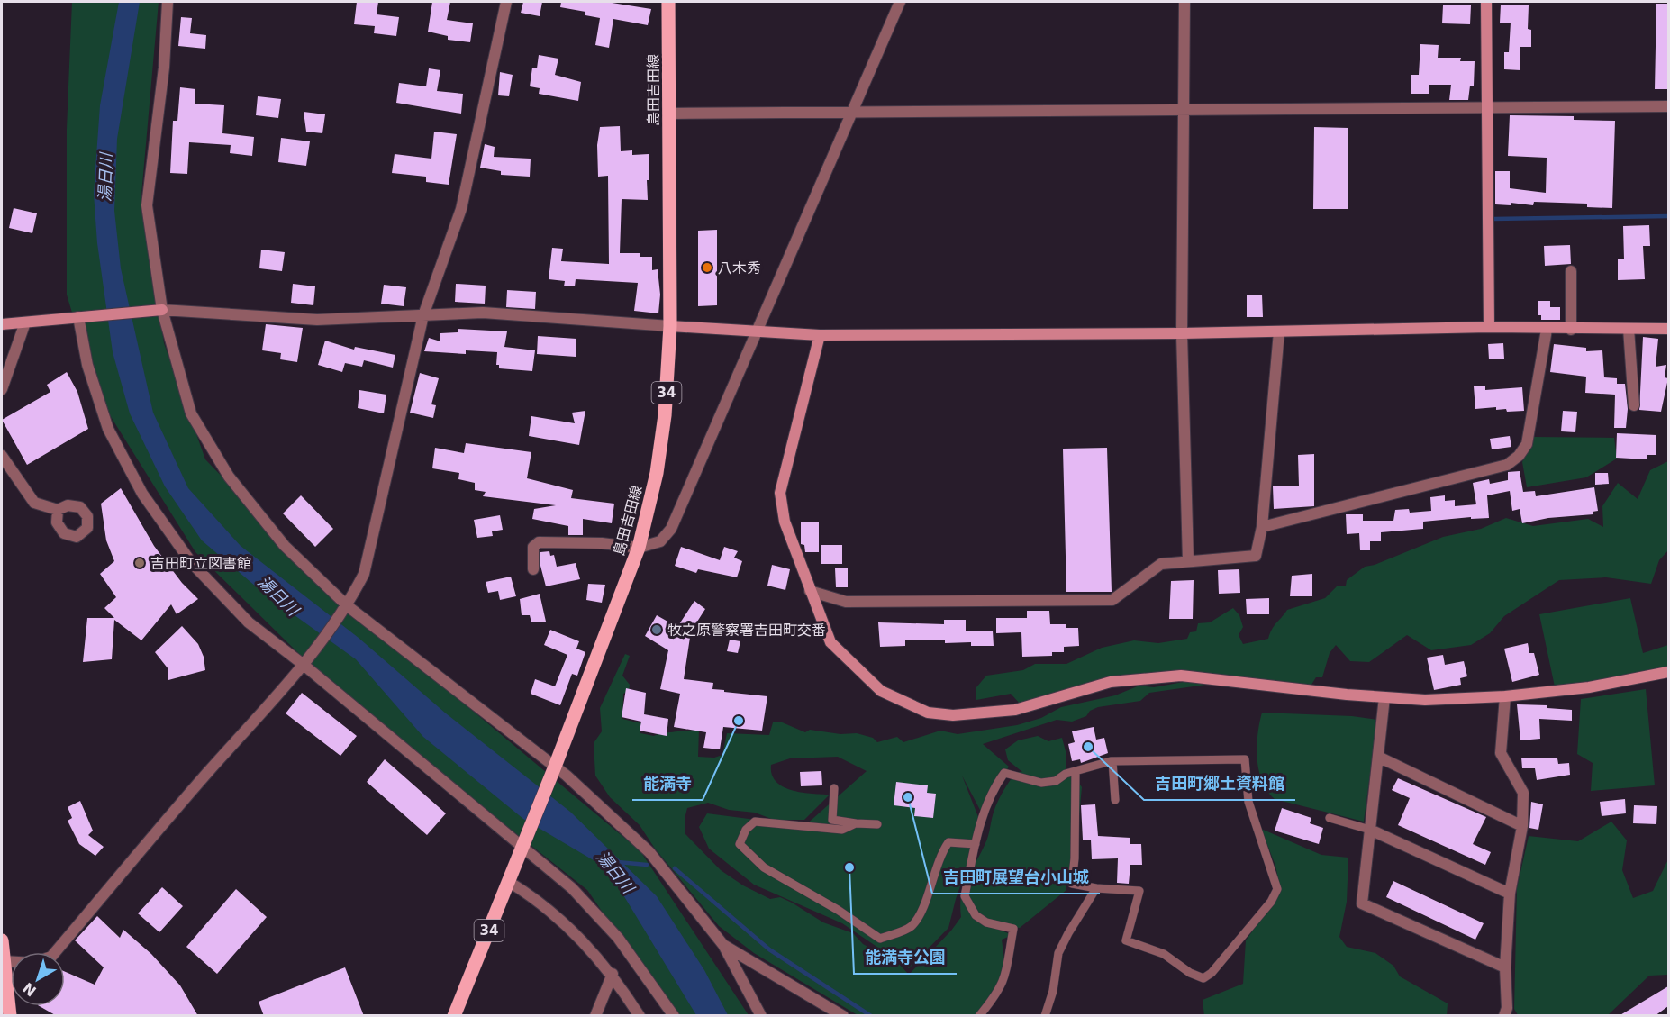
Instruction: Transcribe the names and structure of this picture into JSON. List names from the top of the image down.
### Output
{
  "streets": {
    "main road": ["島田吉田線", "34"]
  },
  "water": ["湯日川"],
  "places": [
    "八木秀",
    "吉田町立図書館",
    "牧之原警察署吉田町交番",
    "能満寺",
    "吉田町郷土資料館",
    "吉田町展望台小山城",
    "能満寺公園"
  ],
  "north": "bottom left"
}
